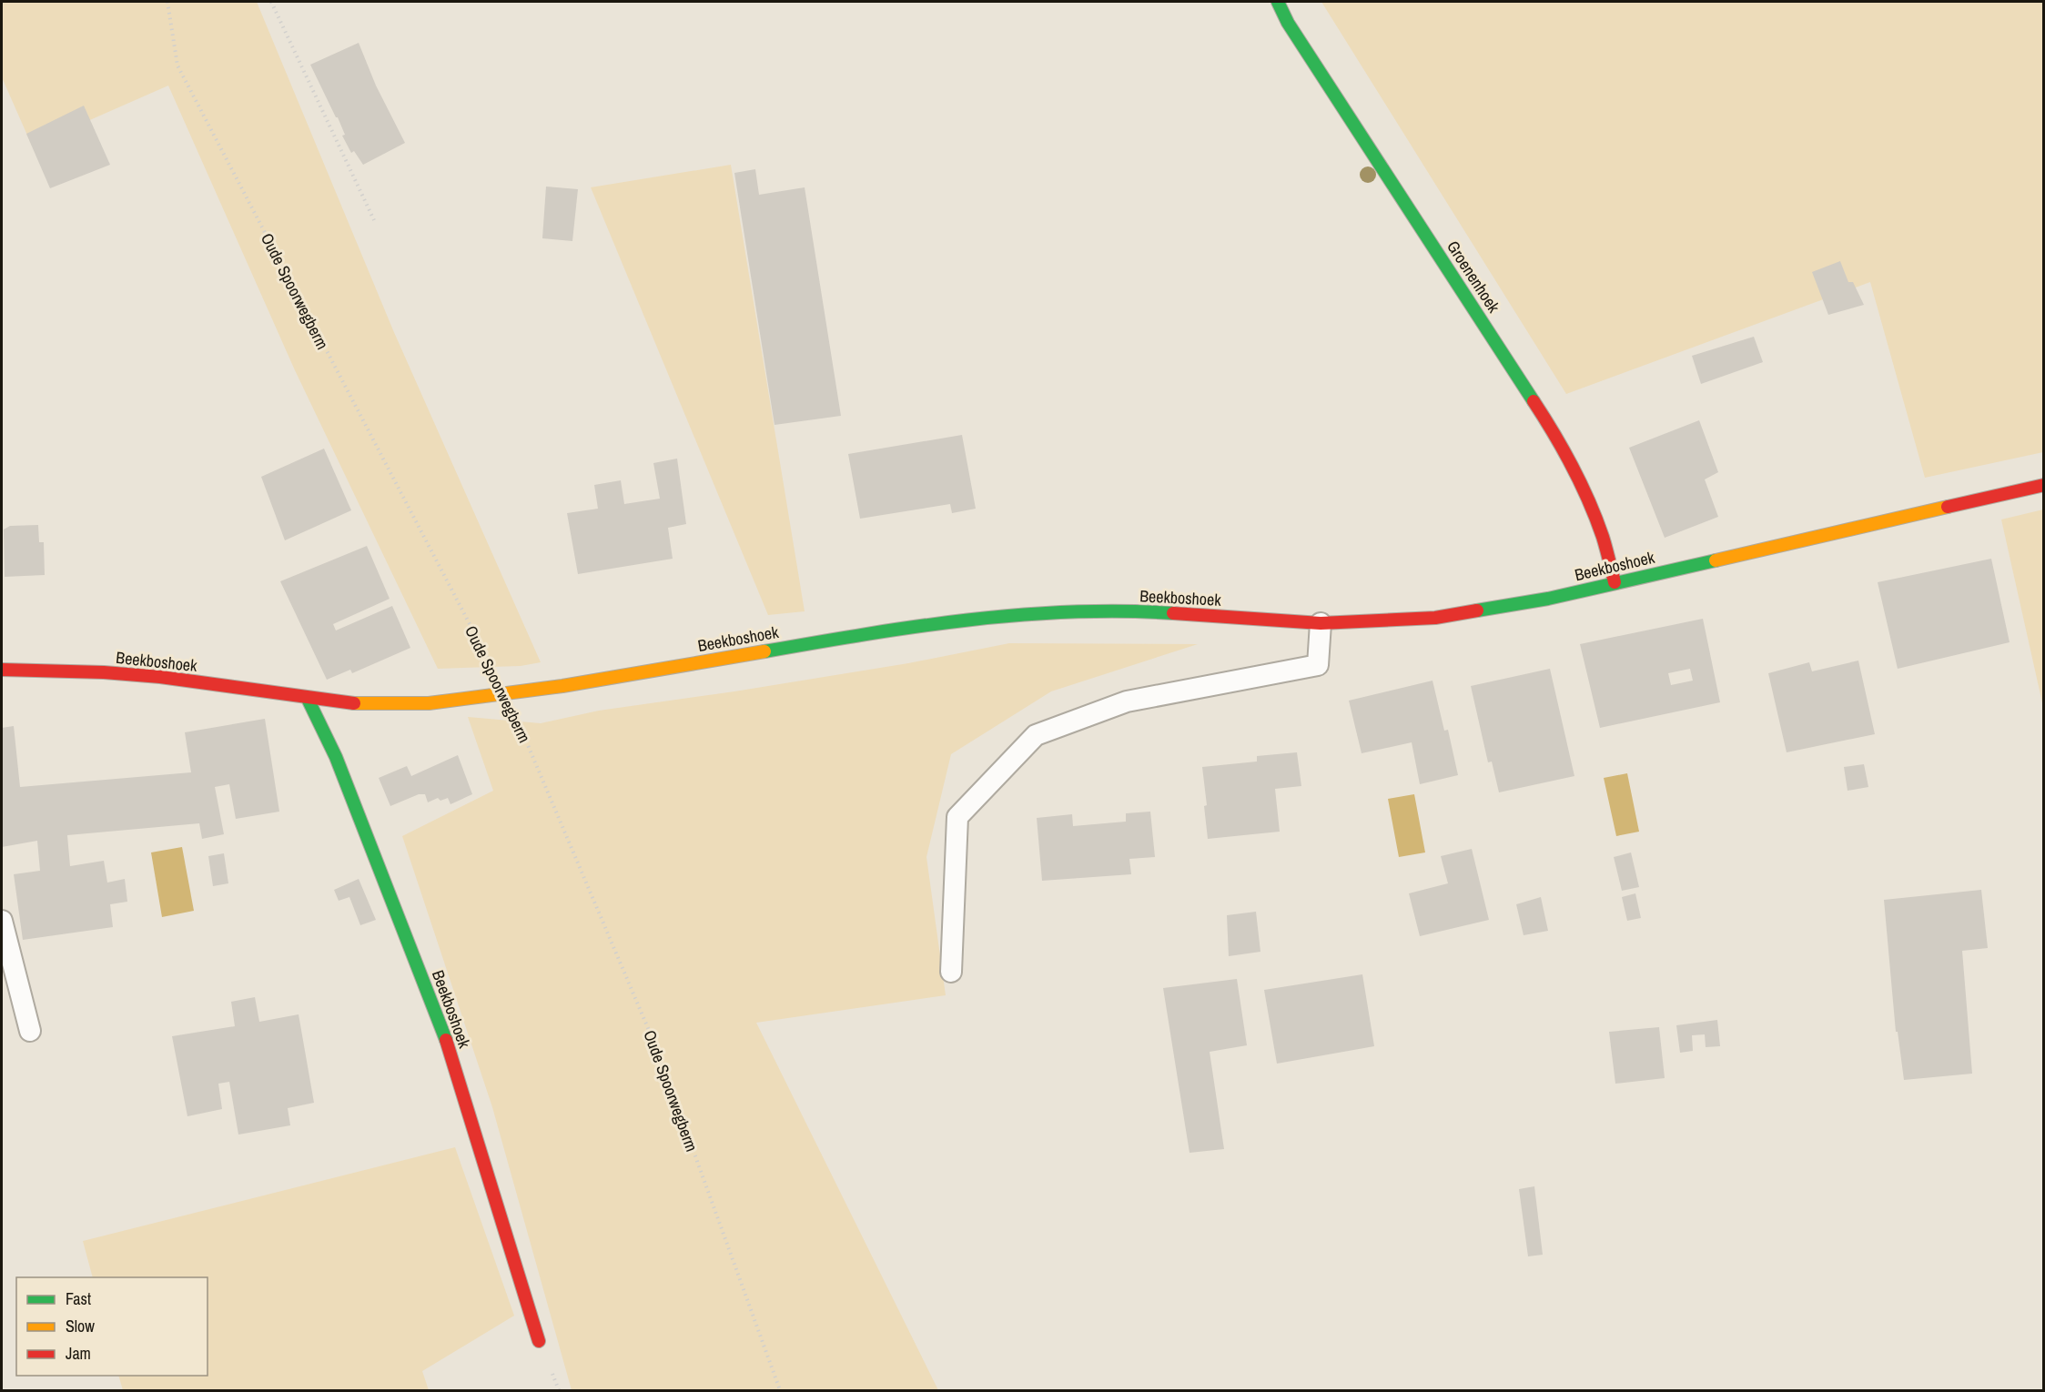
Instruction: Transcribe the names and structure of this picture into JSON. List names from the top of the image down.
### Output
{
  "streets": {
    "street": ["Groenenhoek", "Beekboshoek"],
    "path": ["Oude Spoorwegberm"]
  },
  "crossings": [
    ["Groenenhoek", "Beekboshoek"],
    ["Oude Spoorwegberm", "Beekboshoek"]
  ],
  "legend": ["Fast", "Slow", "Jam"]
}
